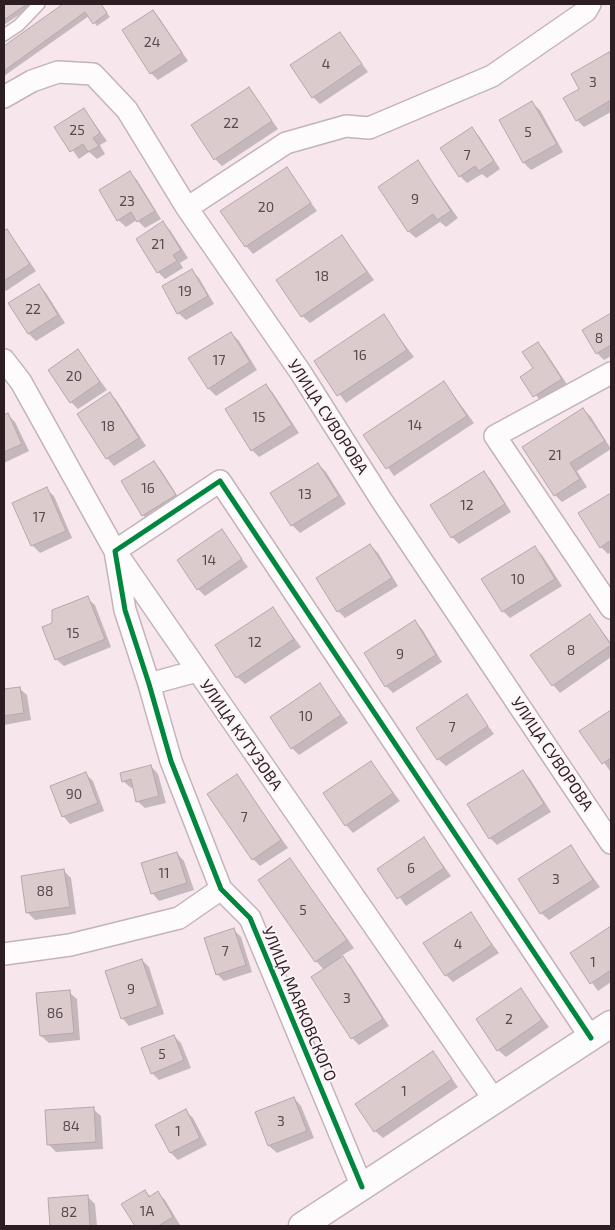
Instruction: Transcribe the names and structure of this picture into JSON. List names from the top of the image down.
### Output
{
  "streets": {
    "street": ["УЛИЦА СУВОРОВА", "УЛИЦА КУТУЗОВА", "УЛИЦА МАЯКОВСКОГО"]
  },
  "crossings": [
    ["УЛИЦА КУТУЗОВА", "УЛИЦА МАЯКОВСКОГО"]
  ],
  "house_numbers": [
    "24",
    "4",
    "3",
    "22",
    "25",
    "5",
    "7",
    "9",
    "23",
    "20",
    "21",
    "18",
    "19",
    "22",
    "8",
    "16",
    "17",
    "20",
    "15",
    "14",
    "18",
    "21",
    "16",
    "13",
    "12",
    "17",
    "14",
    "10",
    "15",
    "12",
    "8",
    "9",
    "10",
    "7",
    "90",
    "7",
    "6",
    "11",
    "3",
    "88",
    "5",
    "4",
    "7",
    "1",
    "9",
    "3",
    "86",
    "2",
    "5",
    "1",
    "3",
    "84",
    "1",
    "1А",
    "82"
  ]
}
